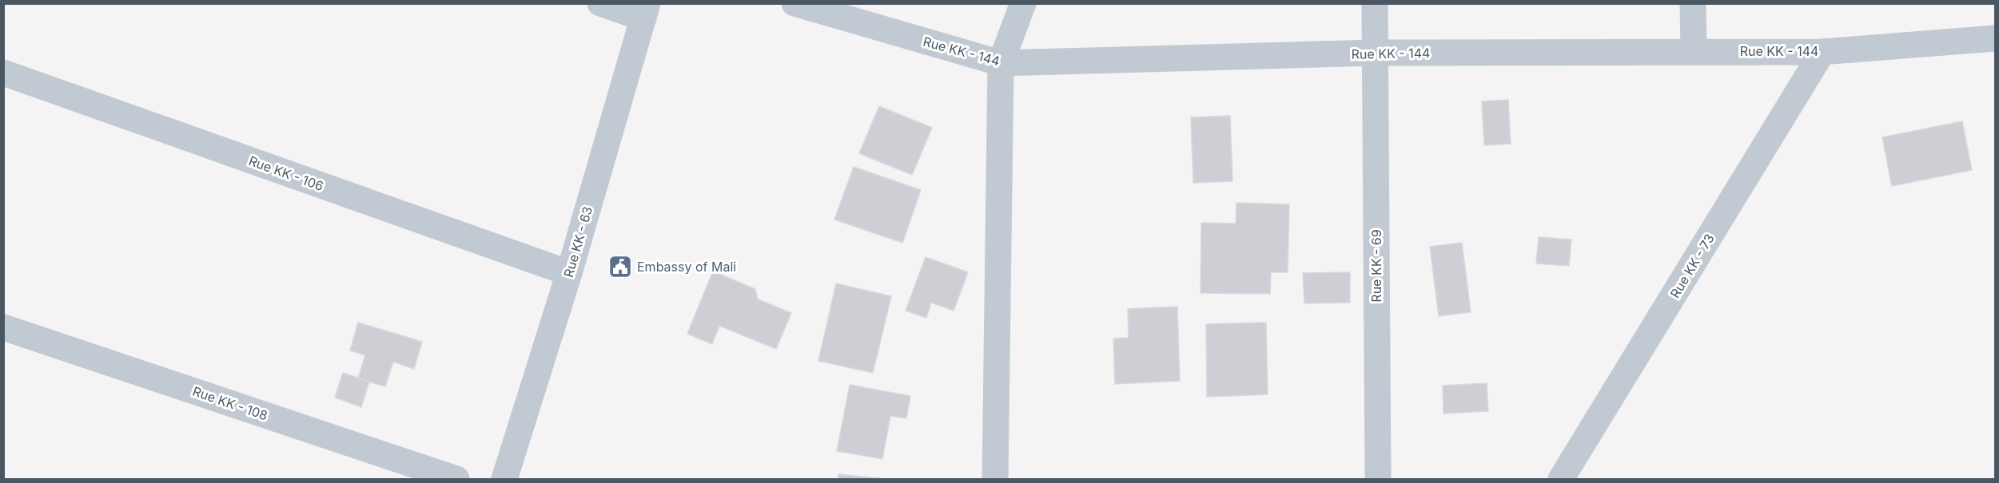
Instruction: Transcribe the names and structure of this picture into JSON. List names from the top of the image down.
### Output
{
  "streets": {
    "street": [
      "Rue KK - 144",
      "Rue KK - 106",
      "Rue KK - 63",
      "Rue KK - 69",
      "Rue KK - 73",
      "Rue KK - 108"
    ]
  },
  "crossings": [
    ["Rue KK - 144", "Rue KK - 69"],
    ["Rue KK - 144", "Rue KK - 73"],
    ["Rue KK - 106", "Rue KK - 63"]
  ],
  "places": {
    "public building": ["Embassy of Mali"]
  }
}
